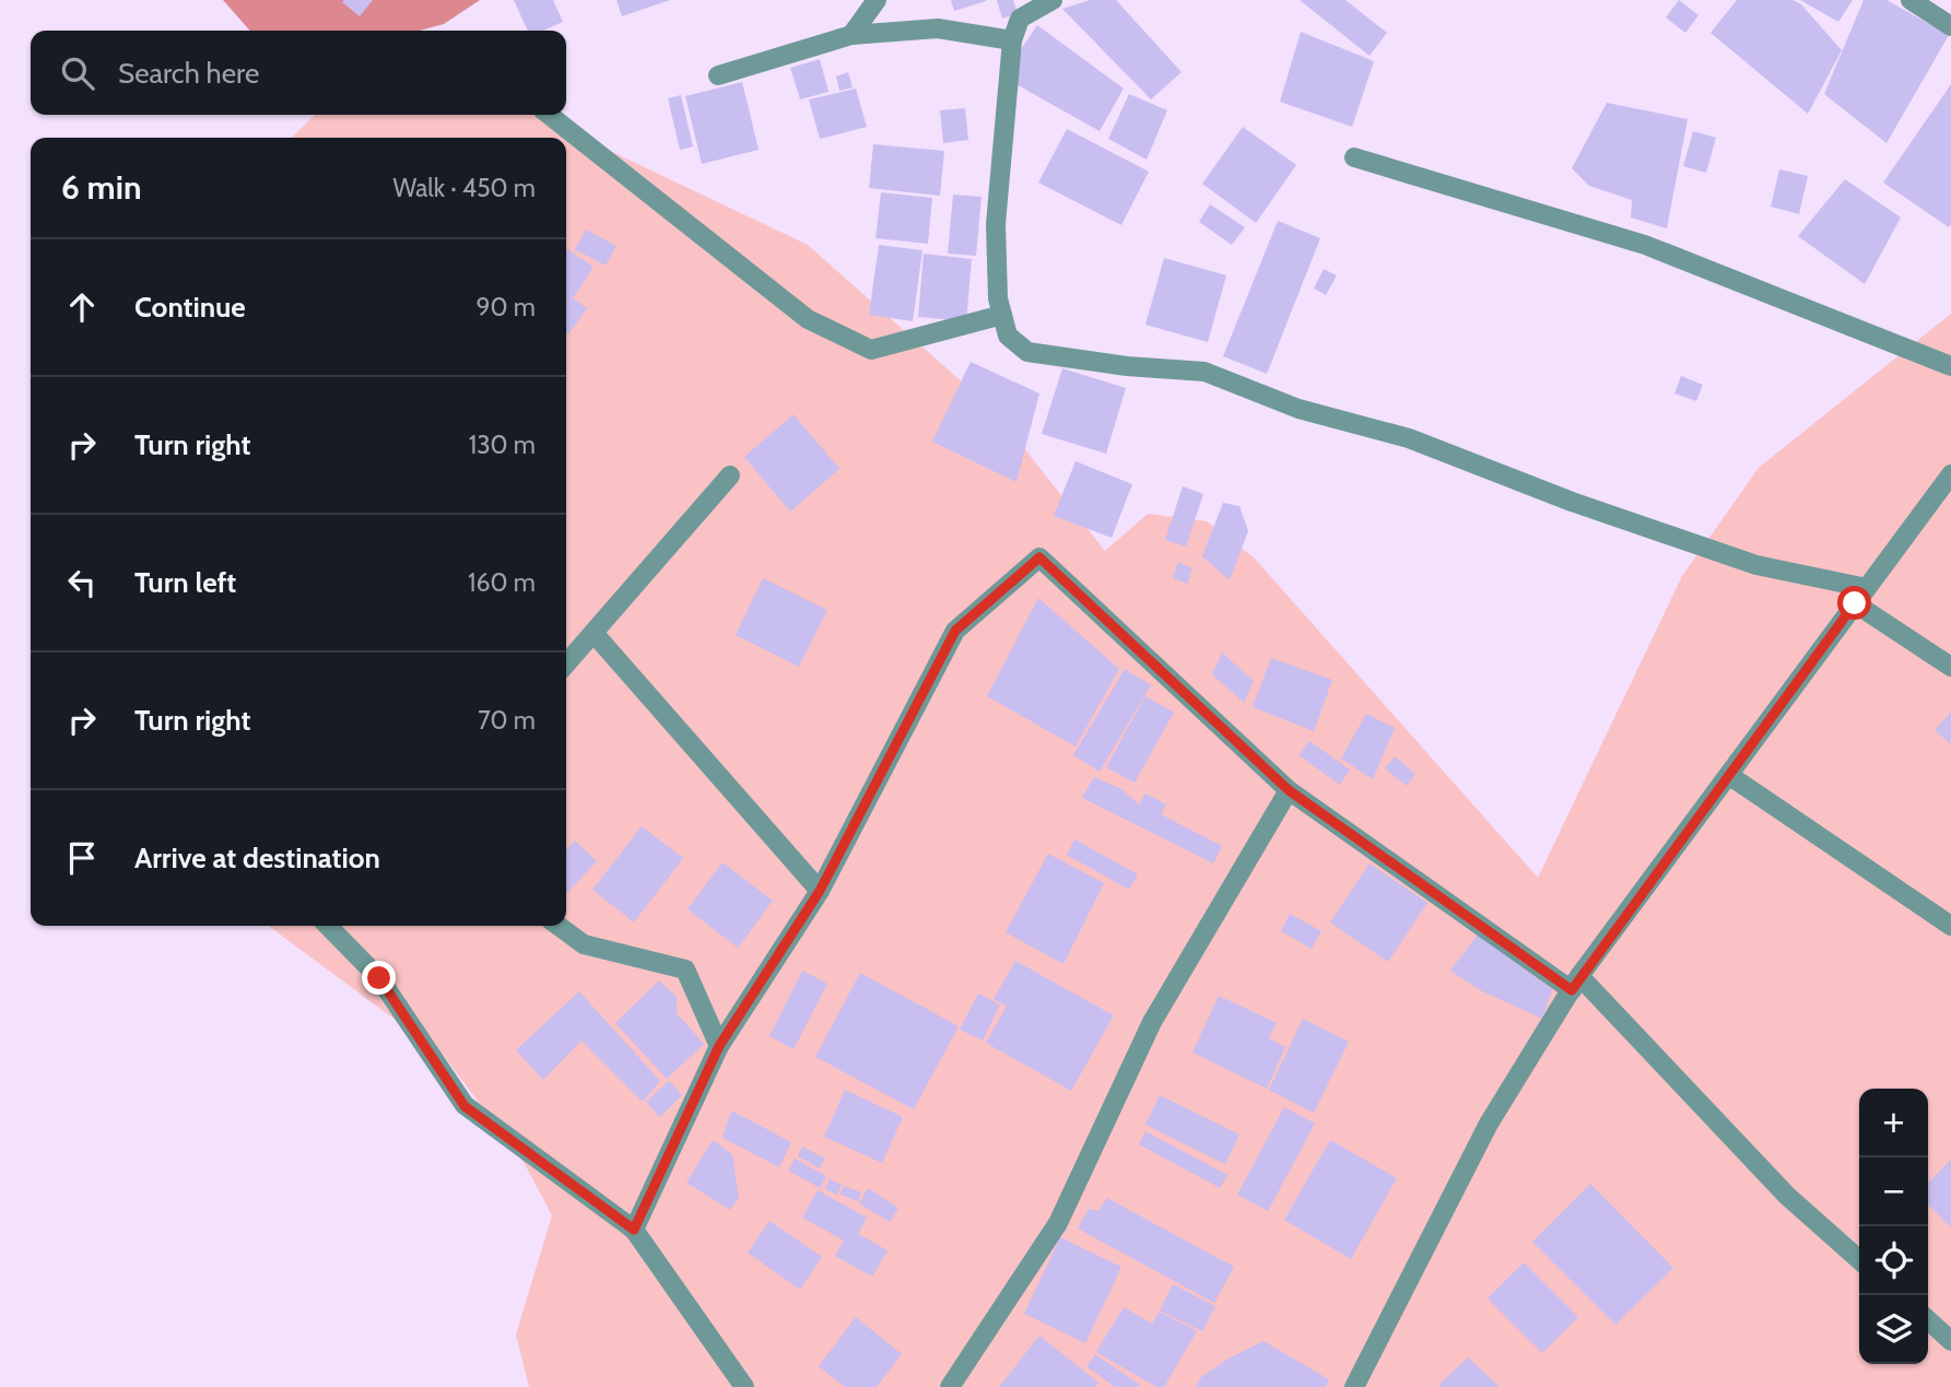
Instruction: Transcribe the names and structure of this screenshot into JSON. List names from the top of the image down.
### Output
{
  "page": {
    "search": "Search here",
    "heading": ["6 min", "Walk · 450 m"],
    "list": [
      ["Continue", "90 m"],
      ["Turn right", "130 m"],
      ["Turn left", "160 m"],
      ["Turn right", "70 m"],
      "Arrive at destination"
    ],
    "map_buttons": ["+", "−"]
  }
}
